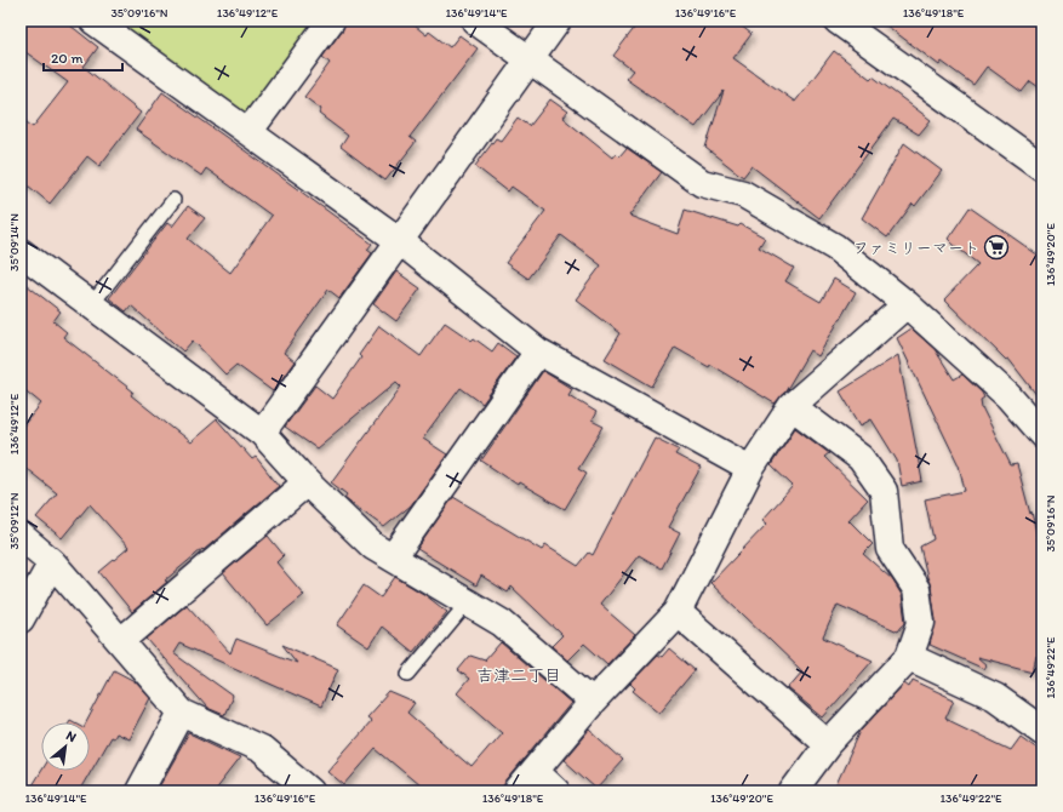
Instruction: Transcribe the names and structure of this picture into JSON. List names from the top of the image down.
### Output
{
  "districts": ["吉津二丁目"],
  "places": {
    "supermarket": ["ファミリーマート"]
  },
  "scale_bar": "20 m",
  "north": "top right",
  "coordinates": [
    "35°09'16\"N",
    "136°49'12\"E",
    "136°49'14\"E",
    "136°49'16\"E",
    "136°49'18\"E",
    "35°09'14\"N",
    "136°49'20\"E",
    "35°09'12\"N",
    "136°49'22\"E"
  ]
}
